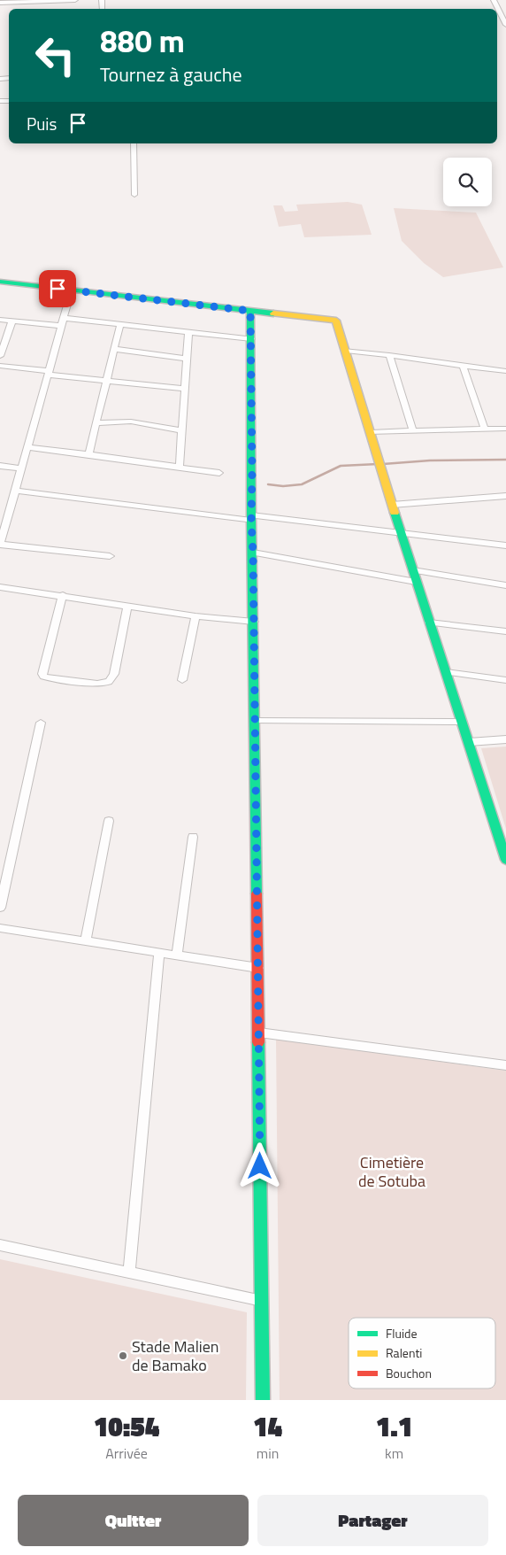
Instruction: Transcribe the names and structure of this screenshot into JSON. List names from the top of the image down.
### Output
{
  "parks": ["Cimetière de Sotuba"],
  "places": ["Stade Malien de Bamako"],
  "legend": ["Fluide", "Ralenti", "Bouchon"],
  "page": {
    "turn": ["880 m", "Tournez à gauche"],
    "then": "Puis",
    "eta": [
      "10:54",
      "Arrivée",
      "14",
      "min",
      "1.1",
      "km"
    ],
    "buttons": ["Quitter", "Partager"]
  }
}
